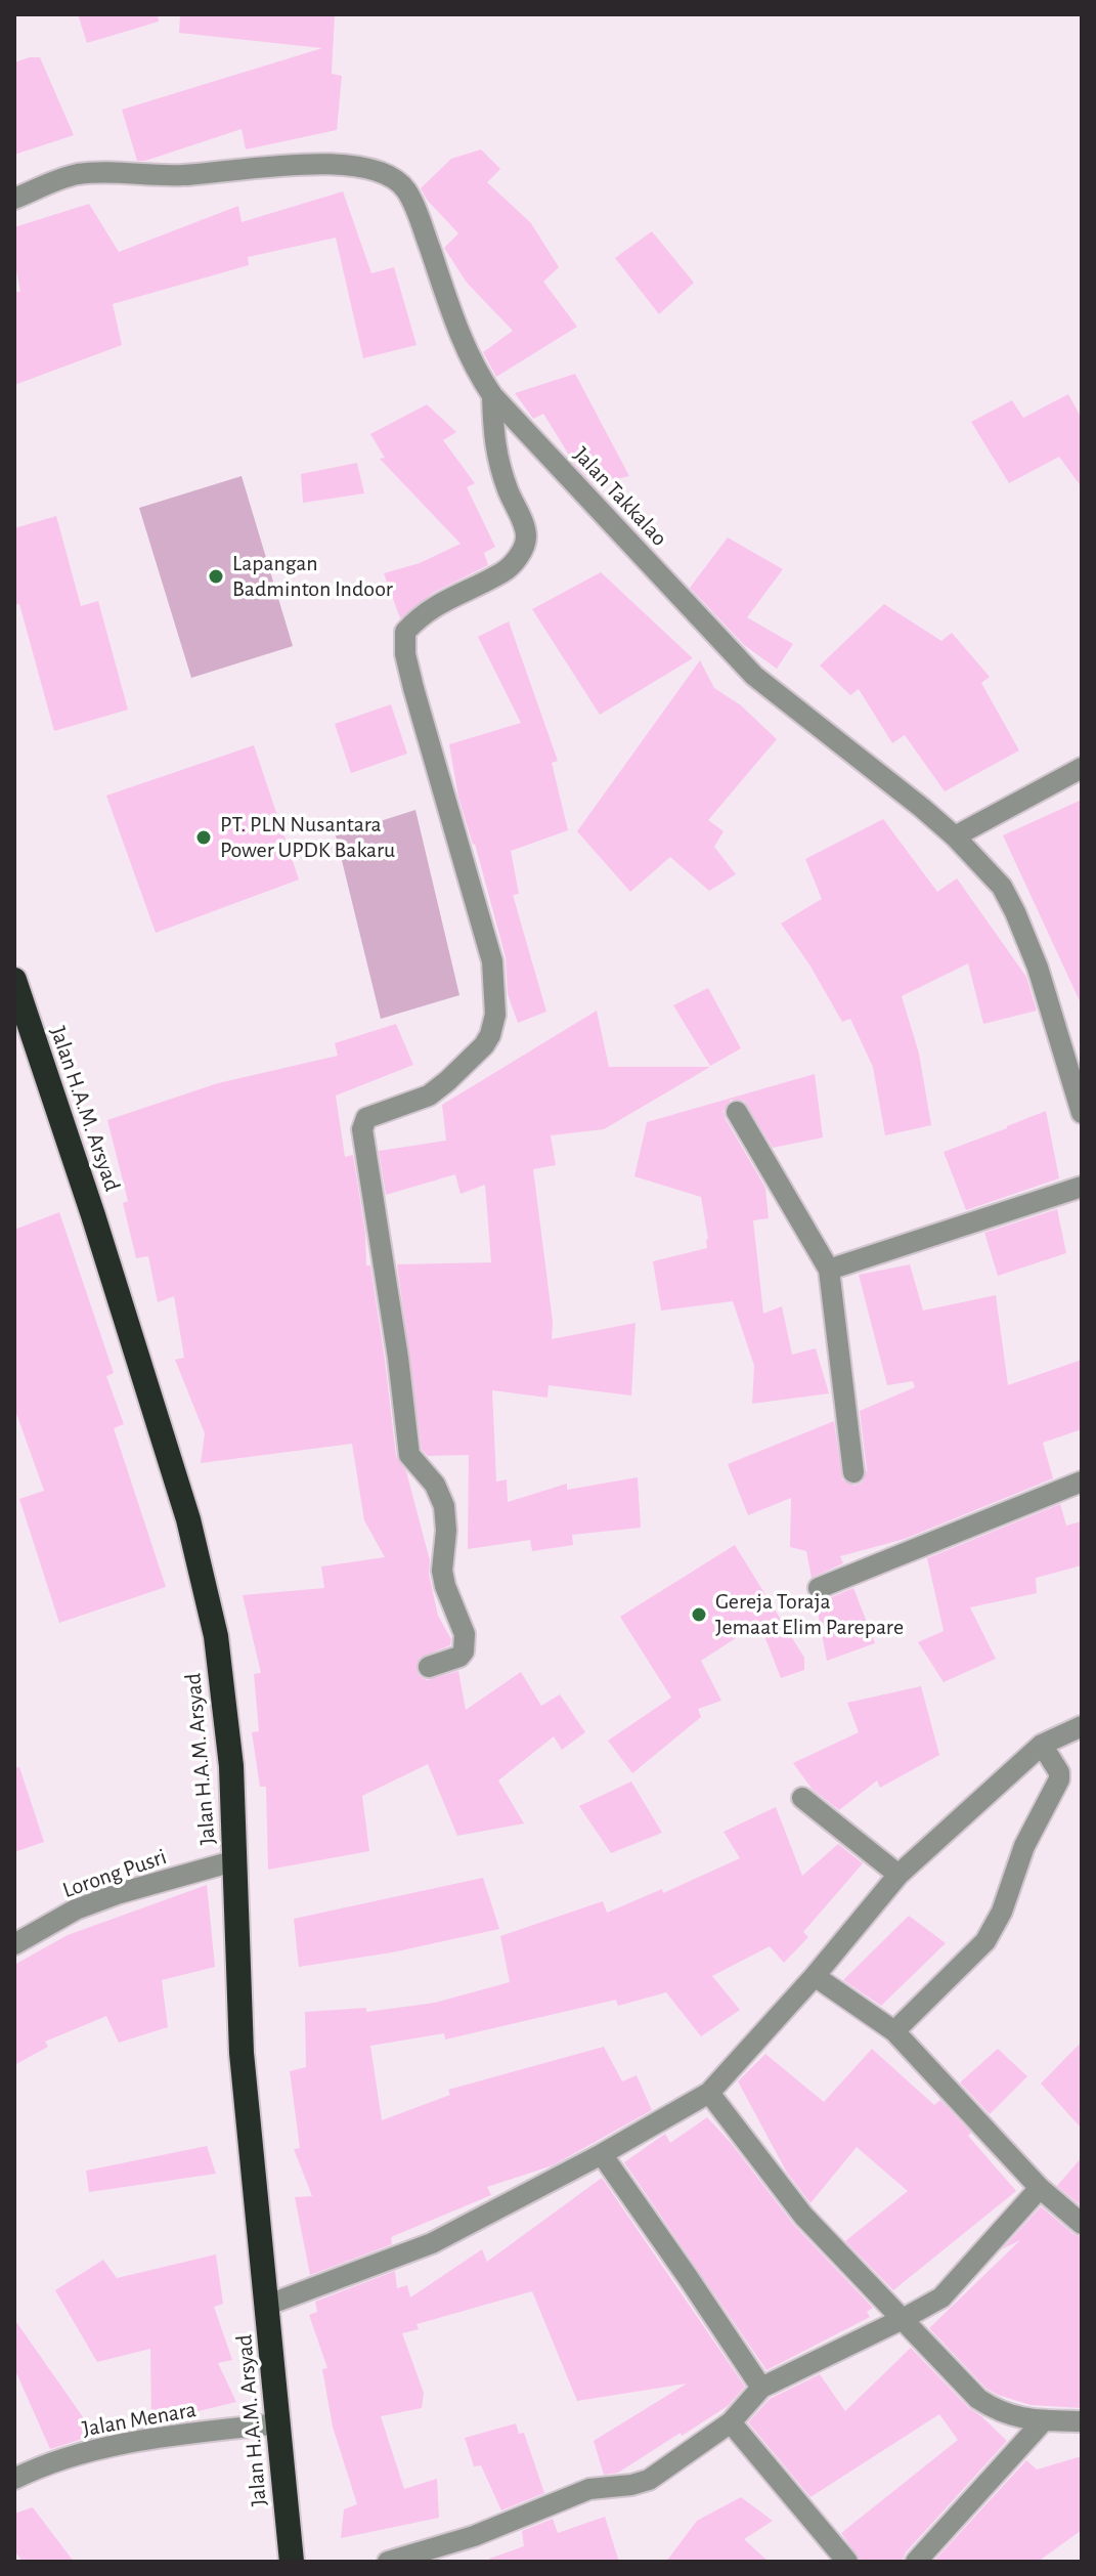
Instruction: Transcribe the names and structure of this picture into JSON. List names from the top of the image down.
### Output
{
  "streets": {
    "highway": ["Jalan H.A.M. Arsyad"],
    "street": ["Jalan Takkalao", "Lorong Pusri", "Jalan Menara"]
  },
  "crossings": [
    ["Jalan H.A.M. Arsyad", "Lorong Pusri"],
    ["Jalan H.A.M. Arsyad", "Jalan Menara"]
  ],
  "places": ["Lapangan Badminton Indoor", "PT. PLN Nusantara Power UPDK Bakaru", "Gereja Toraja Jemaat Elim Parepare"]
}
